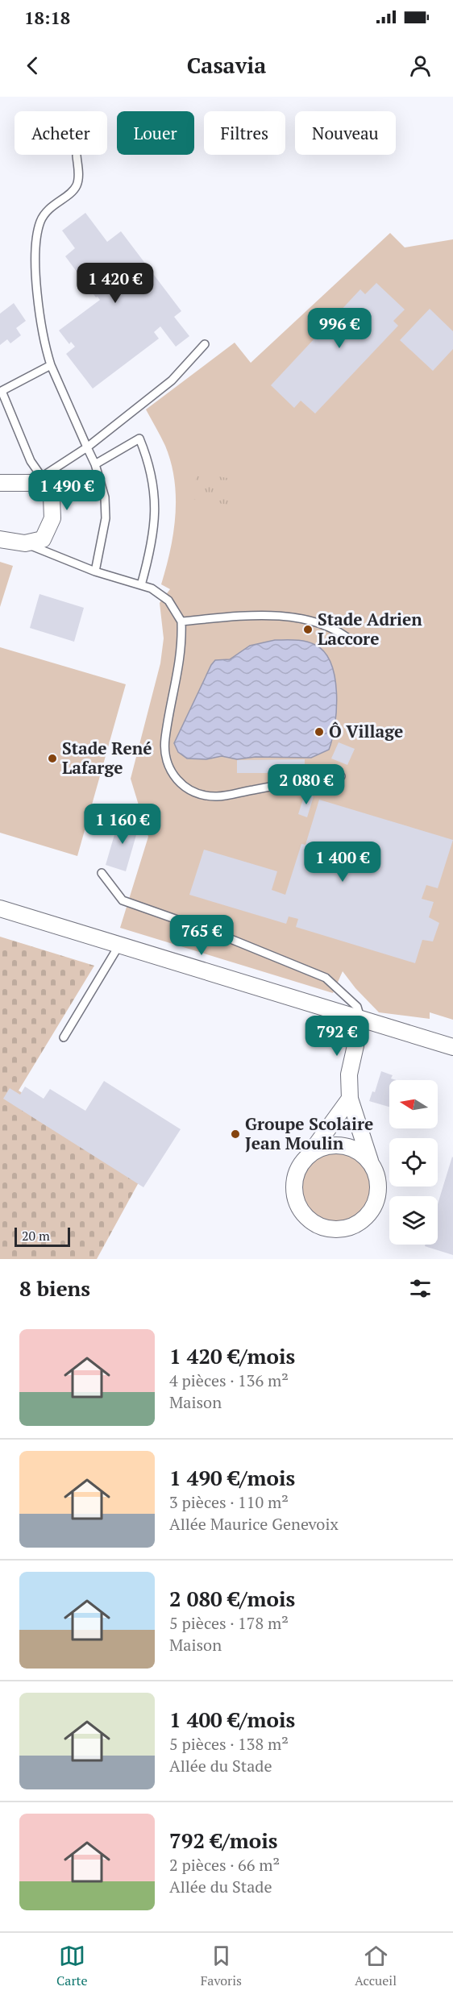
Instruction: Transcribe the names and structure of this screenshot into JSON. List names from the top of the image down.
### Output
{
  "places": [
    "Stade Adrien Laccore",
    "Ô Village",
    "Stade René Lafarge",
    "Groupe Scolaire Jean Moulin"
  ],
  "scale_bar": "20 m",
  "north": "left",
  "page": {
    "status": "18:18",
    "header": "Casavia",
    "chip": [
      "Acheter",
      "Louer",
      "Filtres",
      "Nouveau"
    ],
    "price": [
      "1 420 €",
      "996 €",
      "1 490 €",
      "2 080 €",
      "1 160 €",
      "1 400 €",
      "765 €",
      "792 €"
    ],
    "scale": "20 m",
    "heading": "8 biens",
    "list": [
      {
        "name": "1 420 €/mois",
        "note": "4 pièces · 136 m² · Maison"
      },
      {
        "name": "1 490 €/mois",
        "note": "3 pièces · 110 m² · Allée Maurice Genevoix"
      },
      {
        "name": "2 080 €/mois",
        "note": "5 pièces · 178 m² · Maison"
      },
      {
        "name": "1 400 €/mois",
        "note": "5 pièces · 138 m² · Allée du Stade"
      },
      {
        "name": "792 €/mois",
        "note": "2 pièces · 66 m² · Allée du Stade"
      }
    ],
    "tabs": ["Carte", "Favoris", "Accueil"]
  }
}
